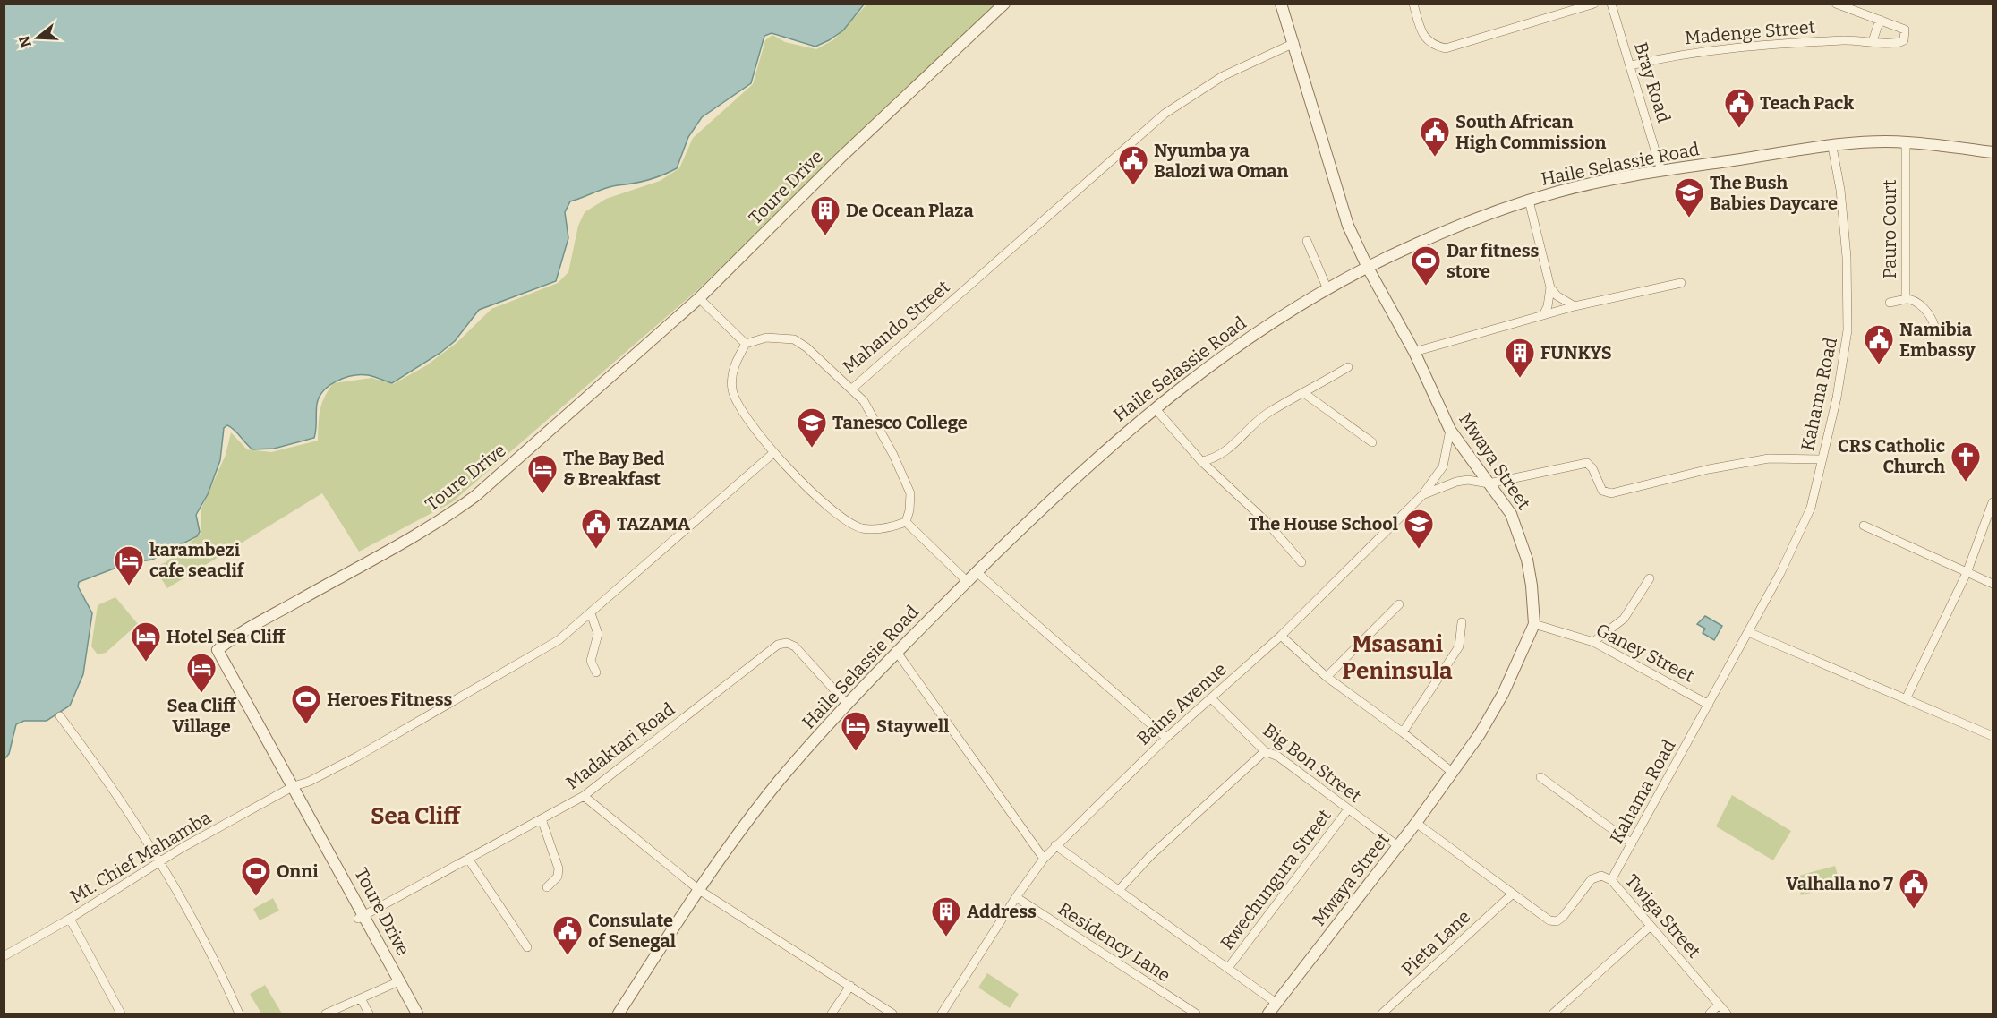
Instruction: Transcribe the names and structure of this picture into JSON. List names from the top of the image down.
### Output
{
  "streets": {
    "street": [
      "Madenge Street",
      "Bray Road",
      "Haile Selassie Road",
      "Toure Drive",
      "Pauro Court",
      "Mahando Street",
      "Kahama Road",
      "Mwaya Street",
      "Ganey Street",
      "Bains Avenue",
      "Madaktari Road",
      "Big Bon Street",
      "Mt. Chief Mahamba",
      "Rwechungura Street",
      "Twiga Street",
      "Residency Lane",
      "Pieta Lane"
    ]
  },
  "crossings": [
    ["Madenge Street", "Bray Road"],
    ["Bray Road", "Haile Selassie Road"],
    ["Haile Selassie Road", "Pauro Court"],
    ["Haile Selassie Road", "Kahama Road"],
    ["Haile Selassie Road", "Mwaya Street"],
    ["Haile Selassie Road", "Madaktari Road"],
    ["Toure Drive", "Madaktari Road"],
    ["Toure Drive", "Mt. Chief Mahamba"],
    ["Mahando Street", "Mwaya Street"],
    ["Kahama Road", "Ganey Street"],
    ["Kahama Road", "Twiga Street"],
    ["Mwaya Street", "Ganey Street"],
    ["Mwaya Street", "Bains Avenue"],
    ["Mwaya Street", "Big Bon Street"],
    ["Mwaya Street", "Twiga Street"],
    ["Bains Avenue", "Big Bon Street"],
    ["Bains Avenue", "Residency Lane"],
    ["Big Bon Street", "Rwechungura Street"],
    ["Twiga Street", "Pieta Lane"]
  ],
  "districts": ["Msasani Peninsula", "Sea Cliff"],
  "places": {
    "public building": [
      "Teach Pack",
      "South African High Commission",
      "Nyumba ya Balozi wa Oman",
      "Namibia Embassy",
      "TAZAMA",
      "Valhalla no 7",
      "Consulate of Senegal"
    ],
    "school or university": ["The Bush Babies Daycare", "Tanesco College", "The House School"],
    "building": ["De Ocean Plaza", "FUNKYS", "Address"],
    "sports": ["Dar fitness store", "Heroes Fitness", "Onni"],
    "church": ["CRS Catholic Church"],
    "hotel": [
      "The Bay Bed & Breakfast",
      "karambezi cafe seaclif",
      "Hotel Sea Cliff",
      "Sea Cliff Village",
      "Staywell"
    ]
  },
  "north": "left"
}
